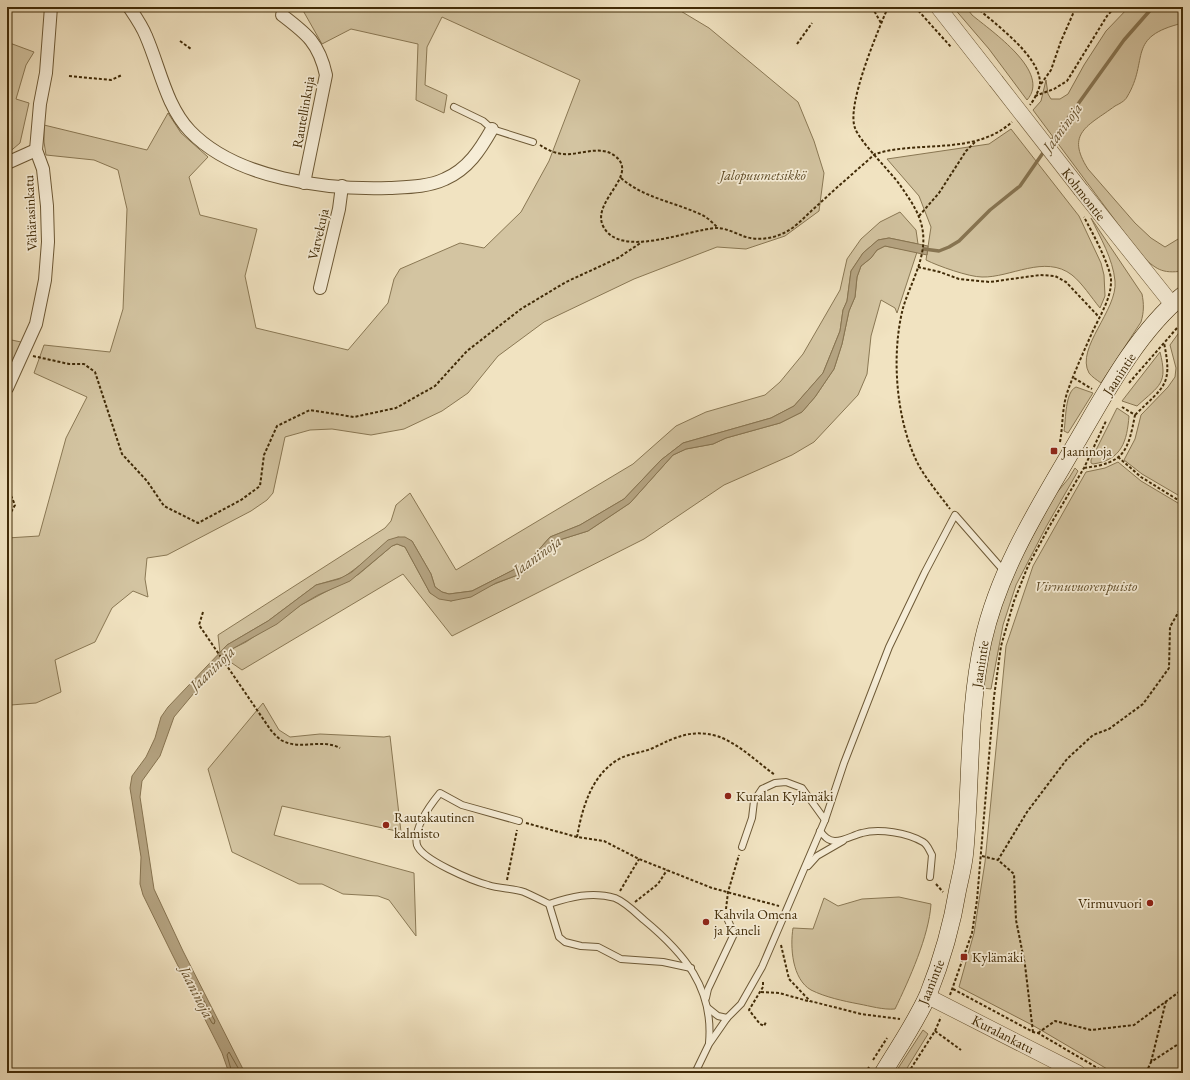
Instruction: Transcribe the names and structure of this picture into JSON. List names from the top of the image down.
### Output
{
  "streets": {
    "main road": ["Jaanintie"],
    "street": [
      "Rautellinkuja",
      "Kohmontie",
      "Vähärasinkatu",
      "Varvekuja",
      "Kuralankatu"
    ]
  },
  "crossings": [
    ["Kohmontie", "Jaanintie"],
    ["Jaanintie", "Kuralankatu"]
  ],
  "water": ["Jaaninoja"],
  "parks": ["Jalopuumetsikkö", "Virmuvuorenpuisto"],
  "places": {
    "transit": ["Jaaninoja", "Kylämäki"],
    "other": [
      "Kuralan Kylämäki",
      "Rautakautinen kalmisto",
      "Virmuvuori",
      "Kahvila Omena ja Kaneli"
    ]
  }
}
